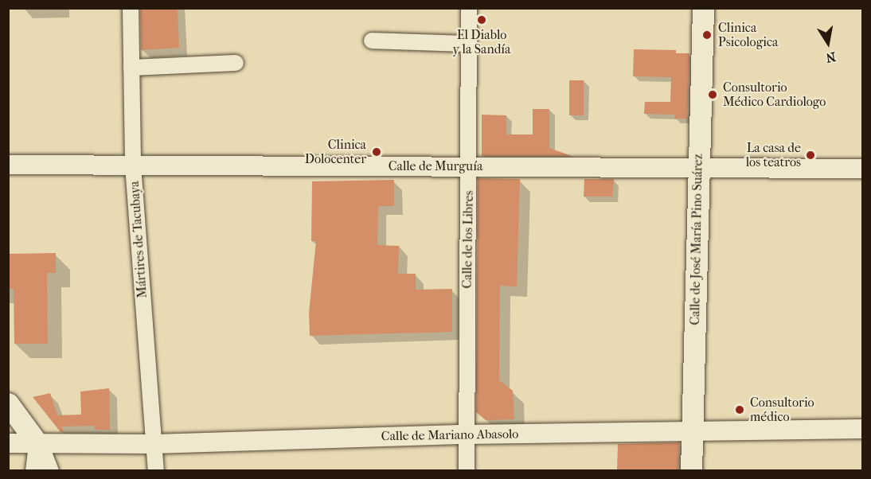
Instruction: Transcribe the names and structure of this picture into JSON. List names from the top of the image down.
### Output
{
  "streets": {
    "main road": ["Calle de José María Pino Suárez"],
    "street": [
      "Calle de Murguía",
      "Mártires de Tacubaya",
      "Calle de los Libres",
      "Calle de Mariano Abasolo"
    ]
  },
  "crossings": [
    ["Calle de Murguía", "Mártires de Tacubaya"],
    ["Calle de Murguía", "Calle de los Libres"],
    ["Calle de Murguía", "Calle de José María Pino Suárez"],
    ["Mártires de Tacubaya", "Calle de Mariano Abasolo"],
    ["Calle de los Libres", "Calle de Mariano Abasolo"],
    ["Calle de José María Pino Suárez", "Calle de Mariano Abasolo"]
  ],
  "places": [
    "El Diablo y la Sandía",
    "Clinica Psicologica",
    "Consultorio Médico Cardiologo",
    "Clinica Dolocenter",
    "La casa de los teatros",
    "Consultorio médico"
  ],
  "north": "bottom"
}
